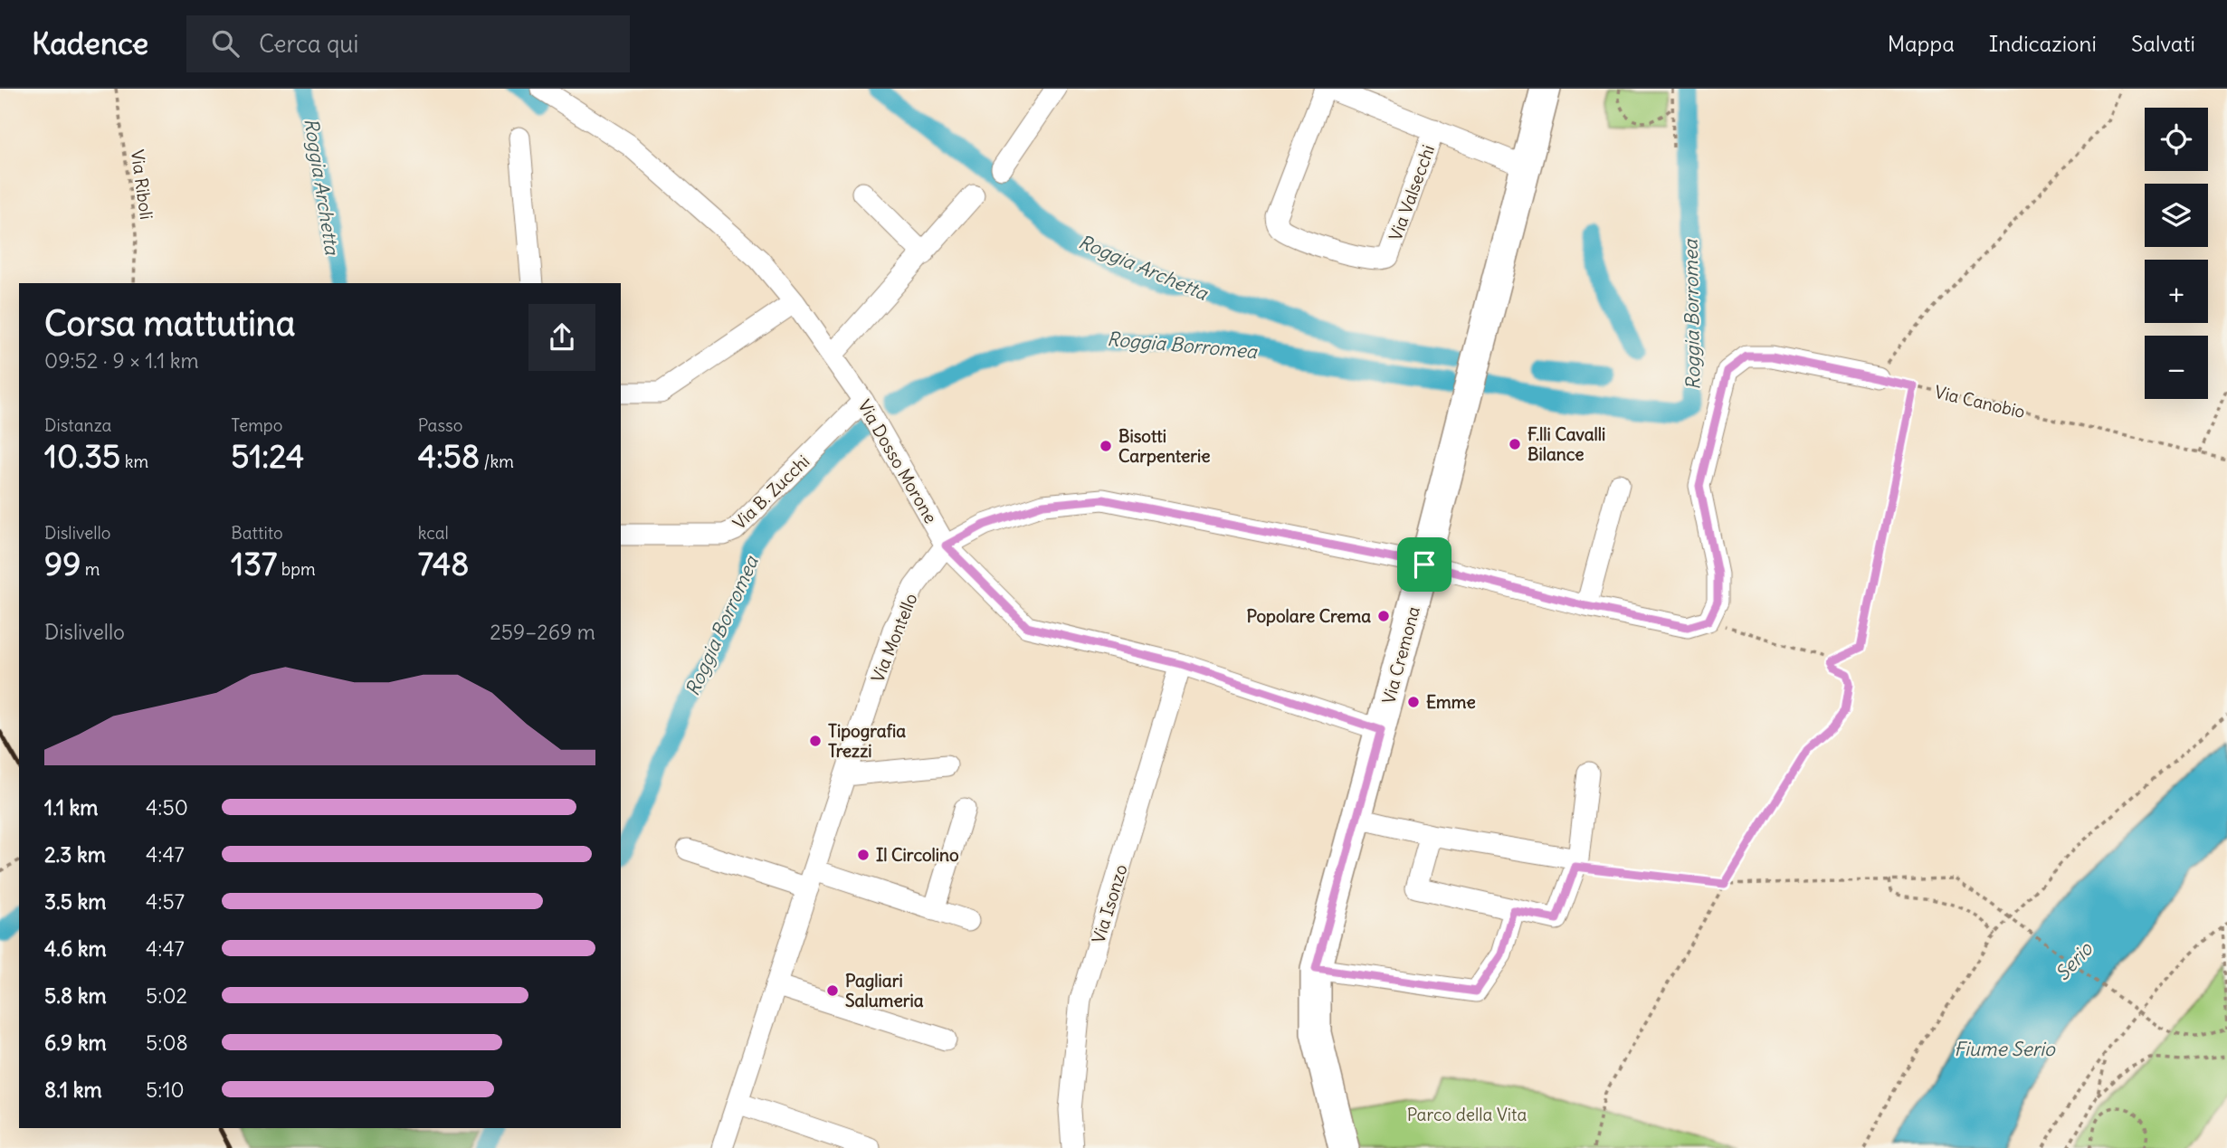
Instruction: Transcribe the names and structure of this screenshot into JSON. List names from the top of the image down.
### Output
{
  "streets": {
    "street": [
      "Via Valsecchi",
      "Via Dosso Morone",
      "Via B. Zucchi",
      "Via Montello",
      "Via Cremona",
      "Via Isonzo"
    ],
    "path": ["Via Riboli", "Via Canobio"]
  },
  "crossings": [
    ["Via Valsecchi", "Via Cremona"],
    ["Via Dosso Morone", "Via B. Zucchi"],
    ["Via Dosso Morone", "Via Montello"],
    ["Via Dosso Morone", "Via Cremona"],
    ["Via Dosso Morone", "Via Isonzo"],
    ["Via Montello", "Via Cremona"]
  ],
  "water": [
    "Roggia Archetta",
    "Roggia Borromea",
    "Serio",
    "Fiume Serio"
  ],
  "parks": ["Parco della Vita"],
  "places": [
    "F.lli Cavalli Bilance",
    "Bisotti Carpenterie",
    "Popolare Crema",
    "Emme",
    "Tipografia Trezzi",
    "Il Circolino",
    "Pagliari Salumeria"
  ],
  "page": {
    "header": "Kadence",
    "search": "Cerca qui",
    "nav": ["Mappa", "Indicazioni", "Salvati"],
    "map_buttons": ["+", "−"],
    "heading": ["Corsa mattutina", "09:52 · 9 × 1.1 km"],
    "stats": [
      ["Distanza", "10.35 km"],
      ["Tempo", "51:24"],
      ["Passo", "4:58 /km"],
      ["Dislivello", "99 m"],
      ["Battito", "137 bpm"],
      ["kcal", "748"]
    ],
    "chart": ["Dislivello", "259–269 m"],
    "list": [
      {
        "name": "1.1 km",
        "note": "4:50"
      },
      {
        "name": "2.3 km",
        "note": "4:47"
      },
      {
        "name": "3.5 km",
        "note": "4:57"
      },
      {
        "name": "4.6 km",
        "note": "4:47"
      },
      {
        "name": "5.8 km",
        "note": "5:02"
      },
      {
        "name": "6.9 km",
        "note": "5:08"
      },
      {
        "name": "8.1 km",
        "note": "5:10"
      }
    ]
  }
}
